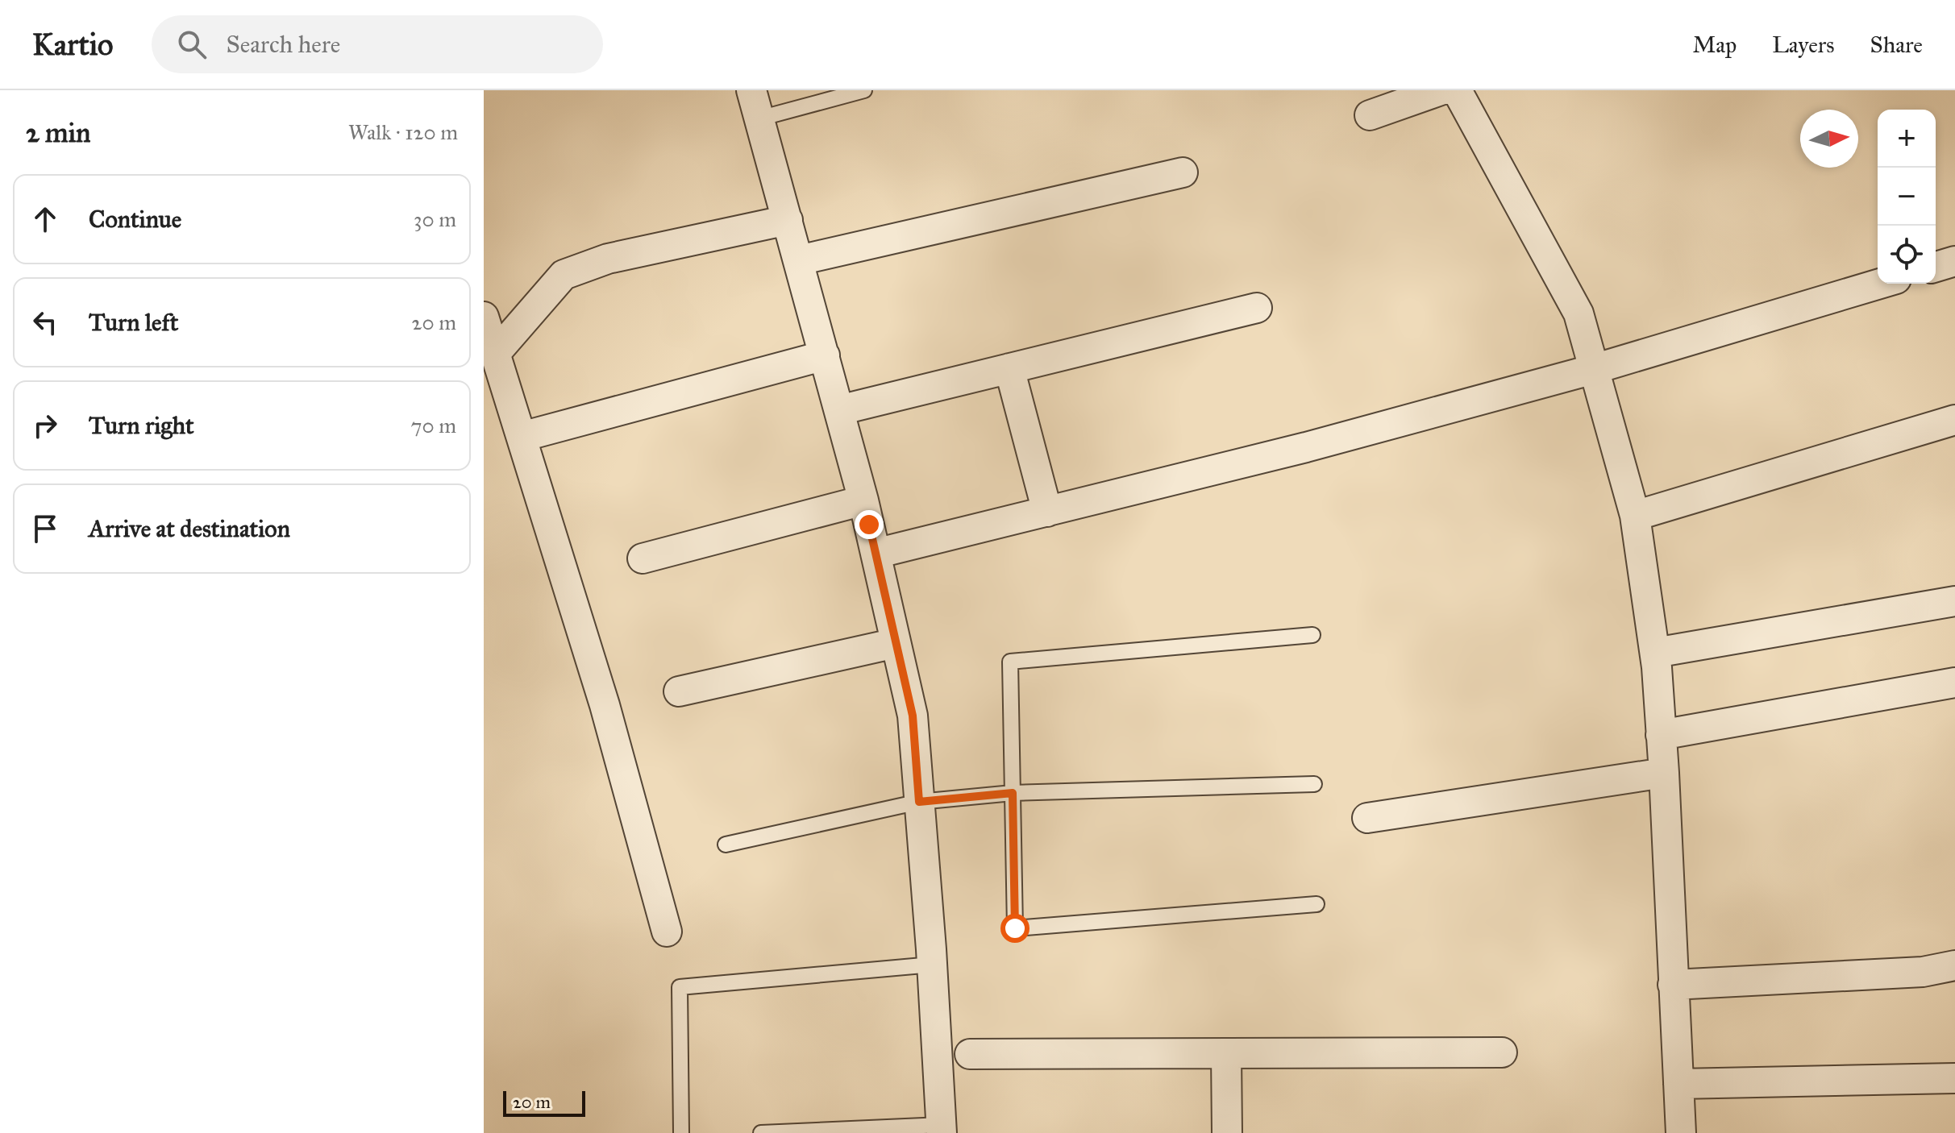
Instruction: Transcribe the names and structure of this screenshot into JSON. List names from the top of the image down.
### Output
{
  "scale_bar": "20 m",
  "north": "right",
  "page": {
    "header": "Kartio",
    "search": "Search here",
    "nav": ["Map", "Layers", "Share"],
    "heading": ["2 min", "Walk · 120 m"],
    "map_buttons": ["+", "−"],
    "list": [
      ["Continue", "30 m"],
      ["Turn left", "20 m"],
      ["Turn right", "70 m"],
      "Arrive at destination"
    ],
    "scale": "20 m"
  }
}
